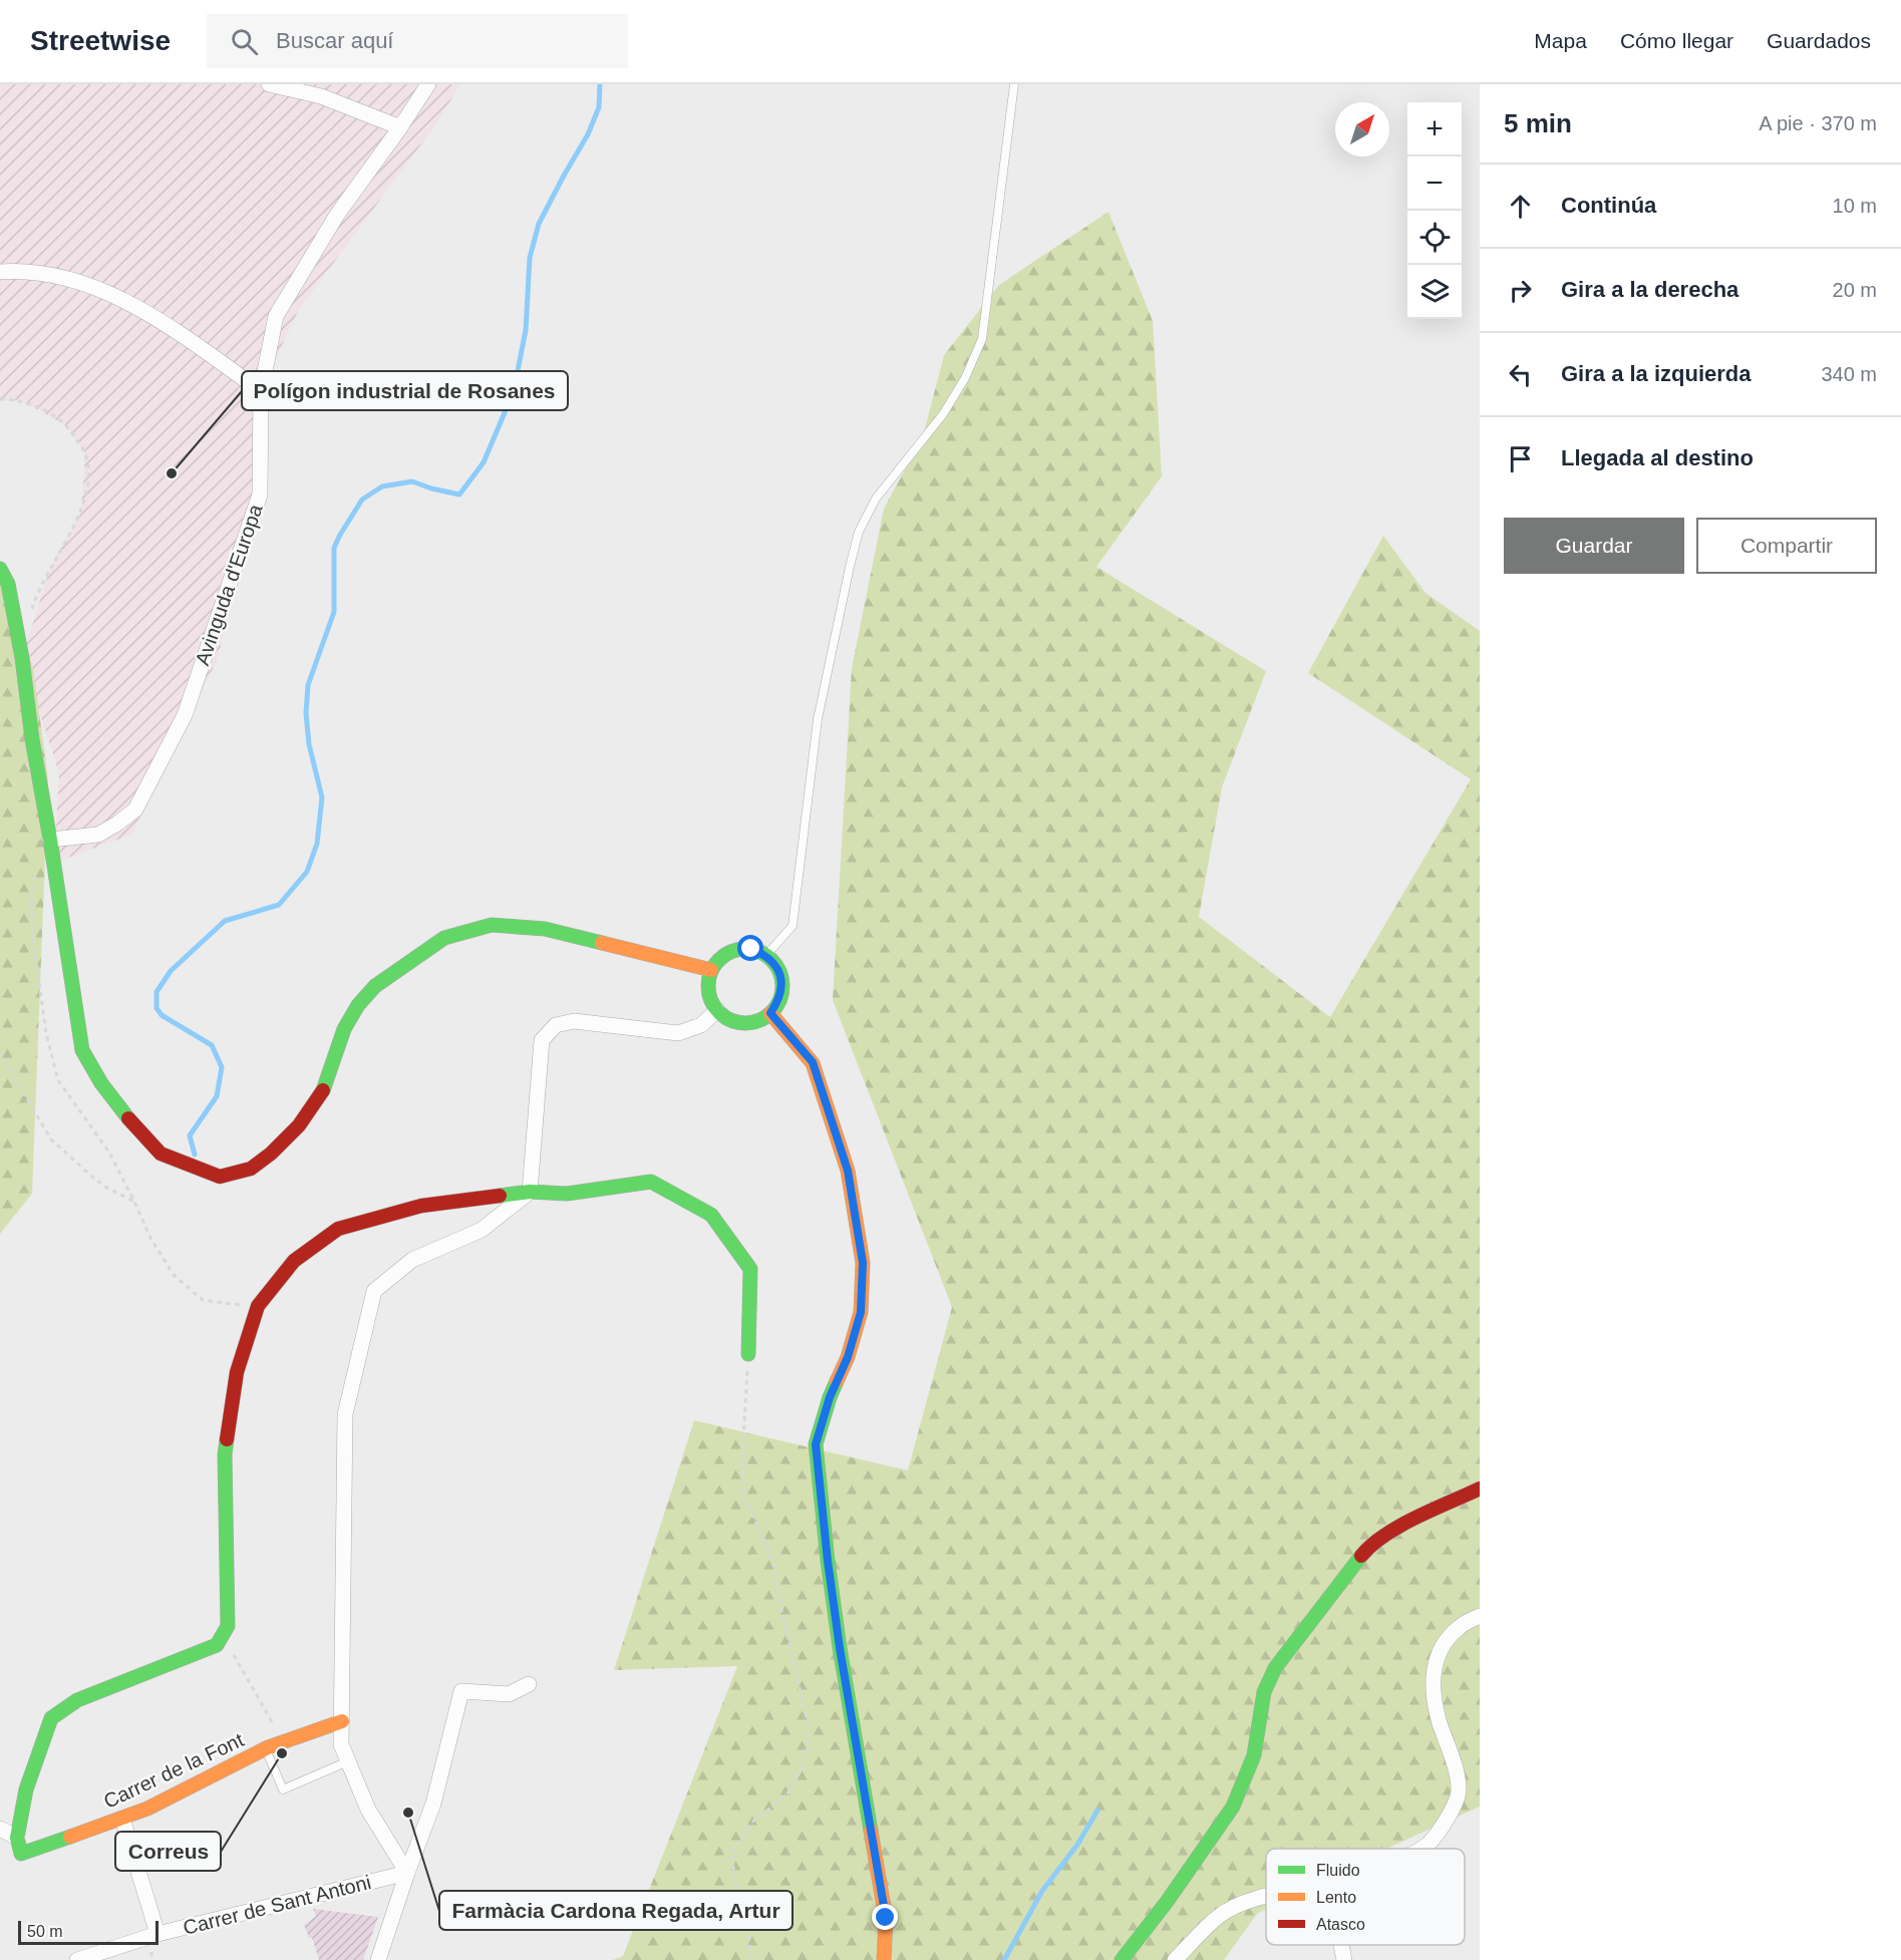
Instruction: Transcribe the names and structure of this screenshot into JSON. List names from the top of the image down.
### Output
{
  "streets": {
    "street": ["Avinguda d'Europa", "Carrer de la Font", "Carrer de Sant Antoni"]
  },
  "places": ["Polígon industrial de Rosanes", "Correus", "Farmàcia Cardona Regada, Artur"],
  "legend": ["Fluido", "Lento", "Atasco"],
  "scale_bar": "50 m",
  "north": "top right",
  "page": {
    "header": "Streetwise",
    "search": "Buscar aquí",
    "nav": ["Mapa", "Cómo llegar", "Guardados"],
    "heading": ["5 min", "A pie · 370 m"],
    "map_buttons": ["+", "−"],
    "list": [
      ["Continúa", "10 m"],
      ["Gira a la derecha", "20 m"],
      ["Gira a la izquierda", "340 m"],
      "Llegada al destino"
    ],
    "buttons": ["Guardar", "Compartir"],
    "scale": "50 m"
  }
}
